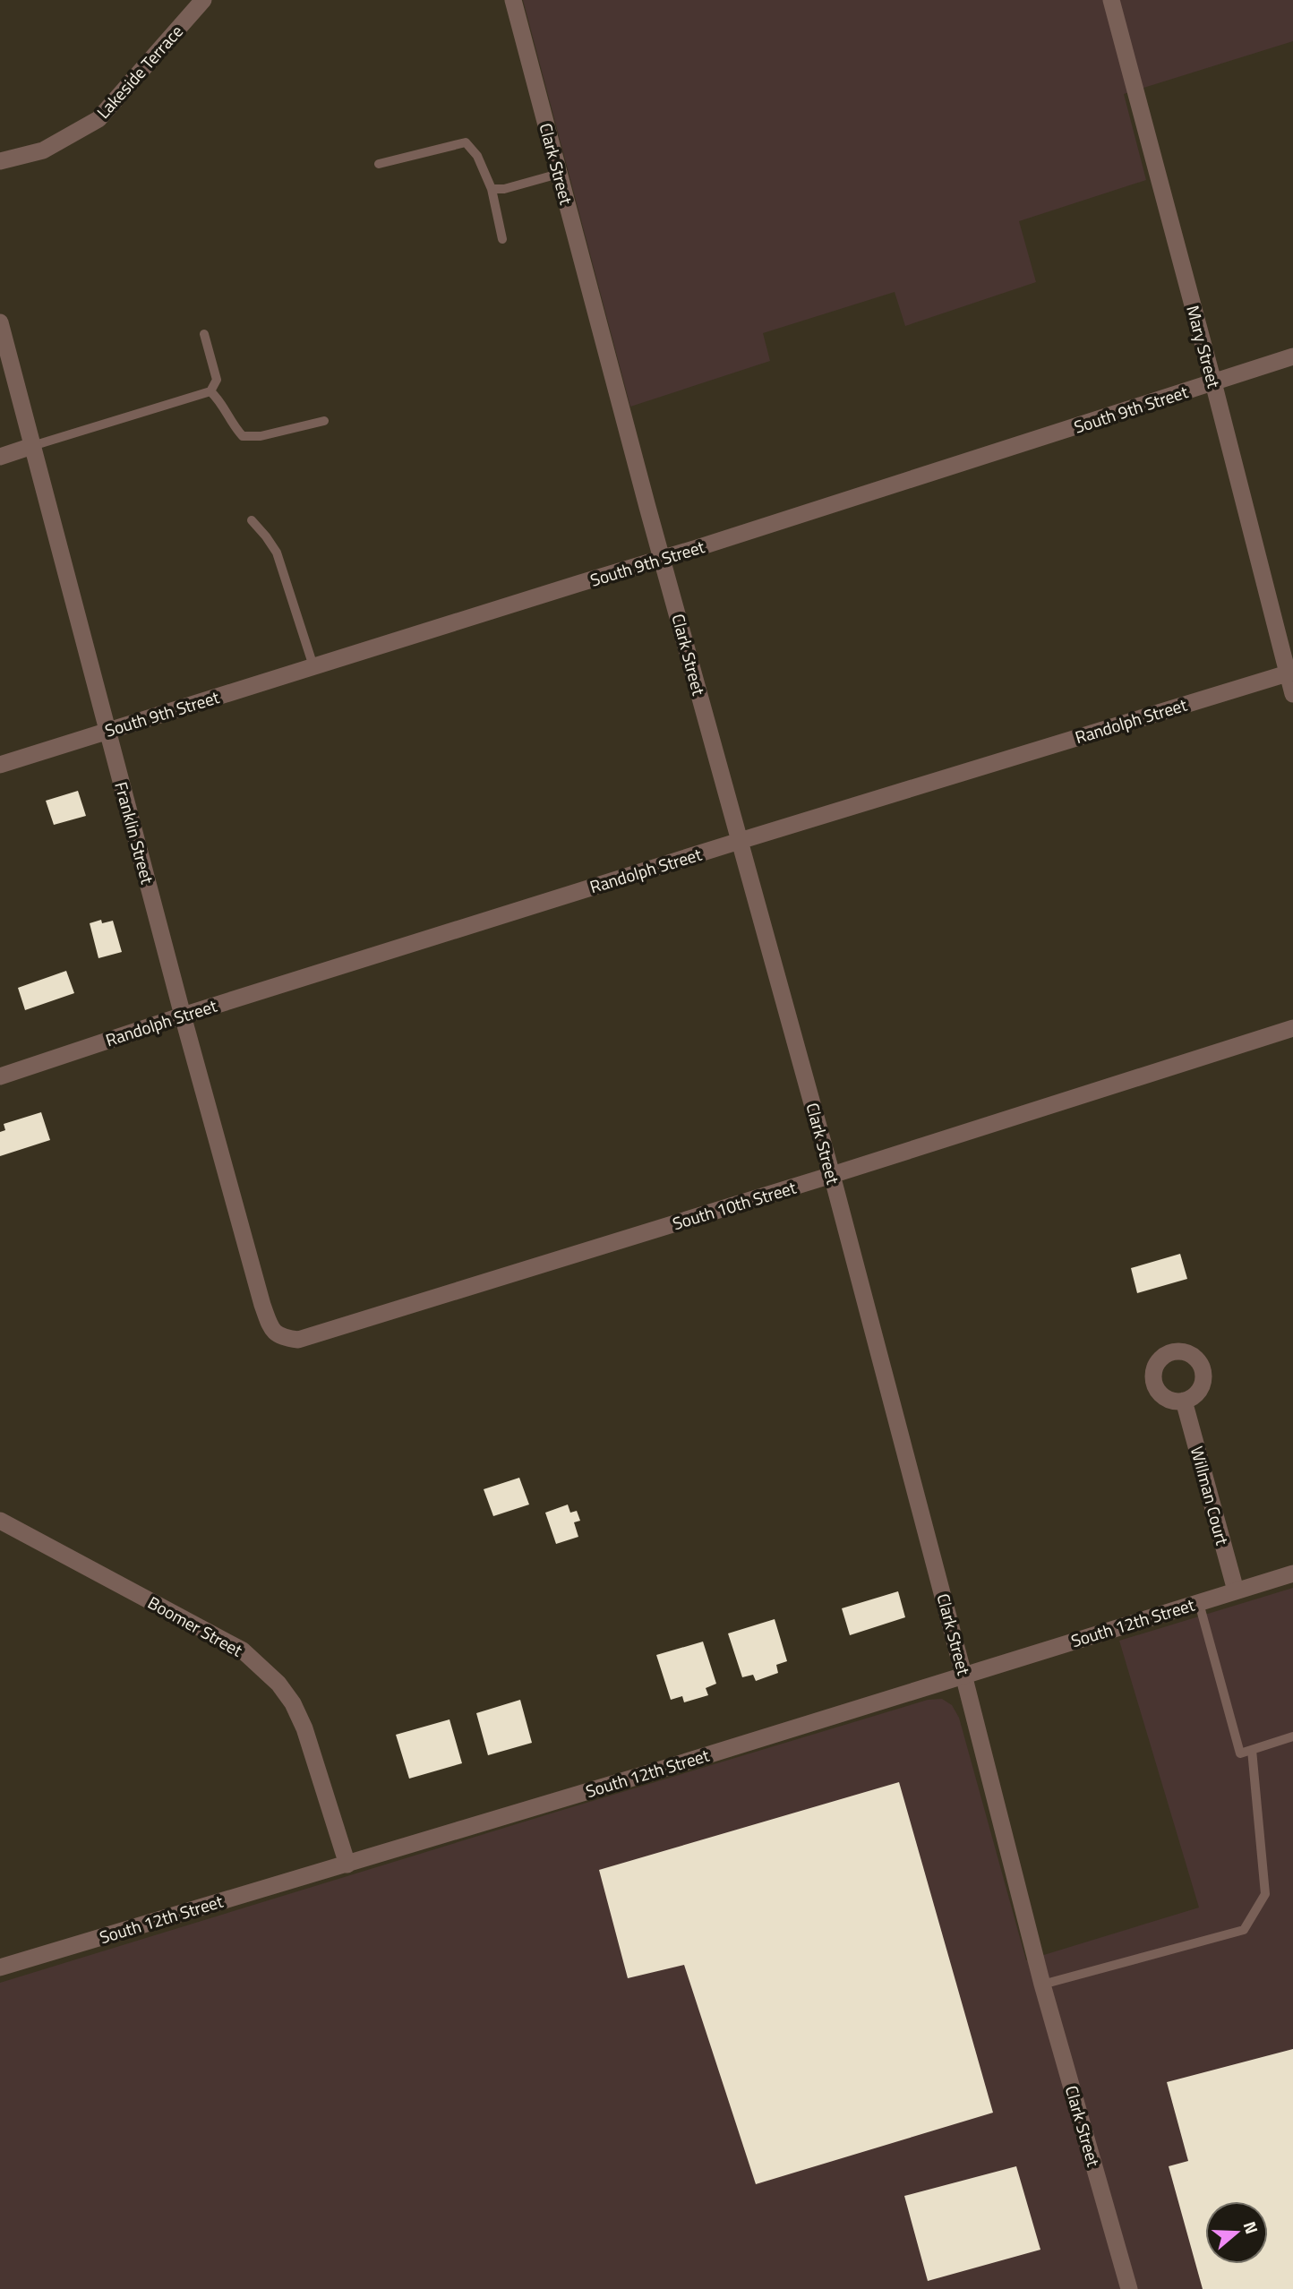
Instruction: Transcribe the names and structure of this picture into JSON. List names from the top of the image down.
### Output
{
  "streets": {
    "street": [
      "Lakeside Terrace",
      "Clark Street",
      "Mary Street",
      "South 9th Street",
      "Randolph Street",
      "Franklin Street",
      "South 10th Street",
      "Willman Court",
      "South 12th Street",
      "Boomer Street"
    ]
  },
  "crossings": [
    ["Clark Street", "South 9th Street"],
    ["Clark Street", "Randolph Street"],
    ["Clark Street", "South 10th Street"],
    ["Clark Street", "South 12th Street"],
    ["Mary Street", "South 9th Street"],
    ["Mary Street", "Randolph Street"],
    ["South 9th Street", "Franklin Street"],
    ["Randolph Street", "Franklin Street"],
    ["Franklin Street", "South 10th Street"],
    ["Willman Court", "South 12th Street"],
    ["South 12th Street", "Boomer Street"]
  ],
  "north": "right"
}
